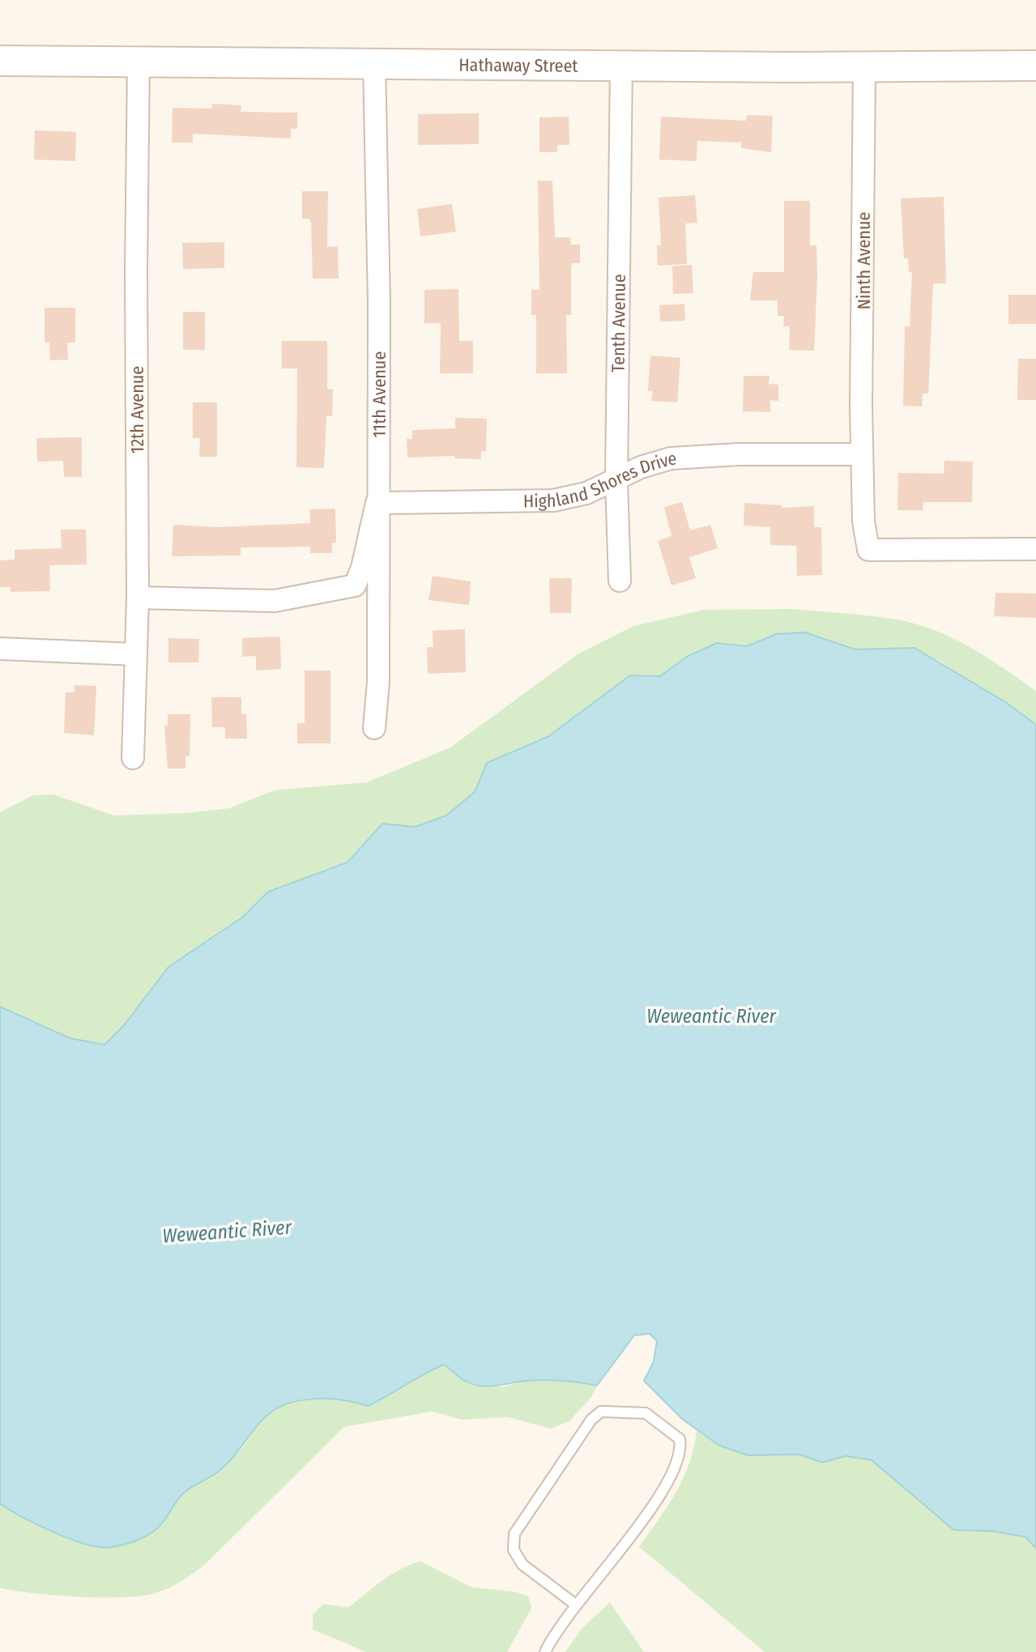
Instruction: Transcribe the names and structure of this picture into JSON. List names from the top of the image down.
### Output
{
  "streets": {
    "street": [
      "Hathaway Street",
      "Ninth Avenue",
      "Tenth Avenue",
      "11th Avenue",
      "12th Avenue",
      "Highland Shores Drive"
    ]
  },
  "crossings": [
    ["Hathaway Street", "Ninth Avenue"],
    ["Hathaway Street", "Tenth Avenue"],
    ["Hathaway Street", "11th Avenue"],
    ["Hathaway Street", "12th Avenue"],
    ["Ninth Avenue", "Highland Shores Drive"],
    ["Tenth Avenue", "Highland Shores Drive"],
    ["11th Avenue", "Highland Shores Drive"]
  ],
  "water": ["Weweantic River"]
}
